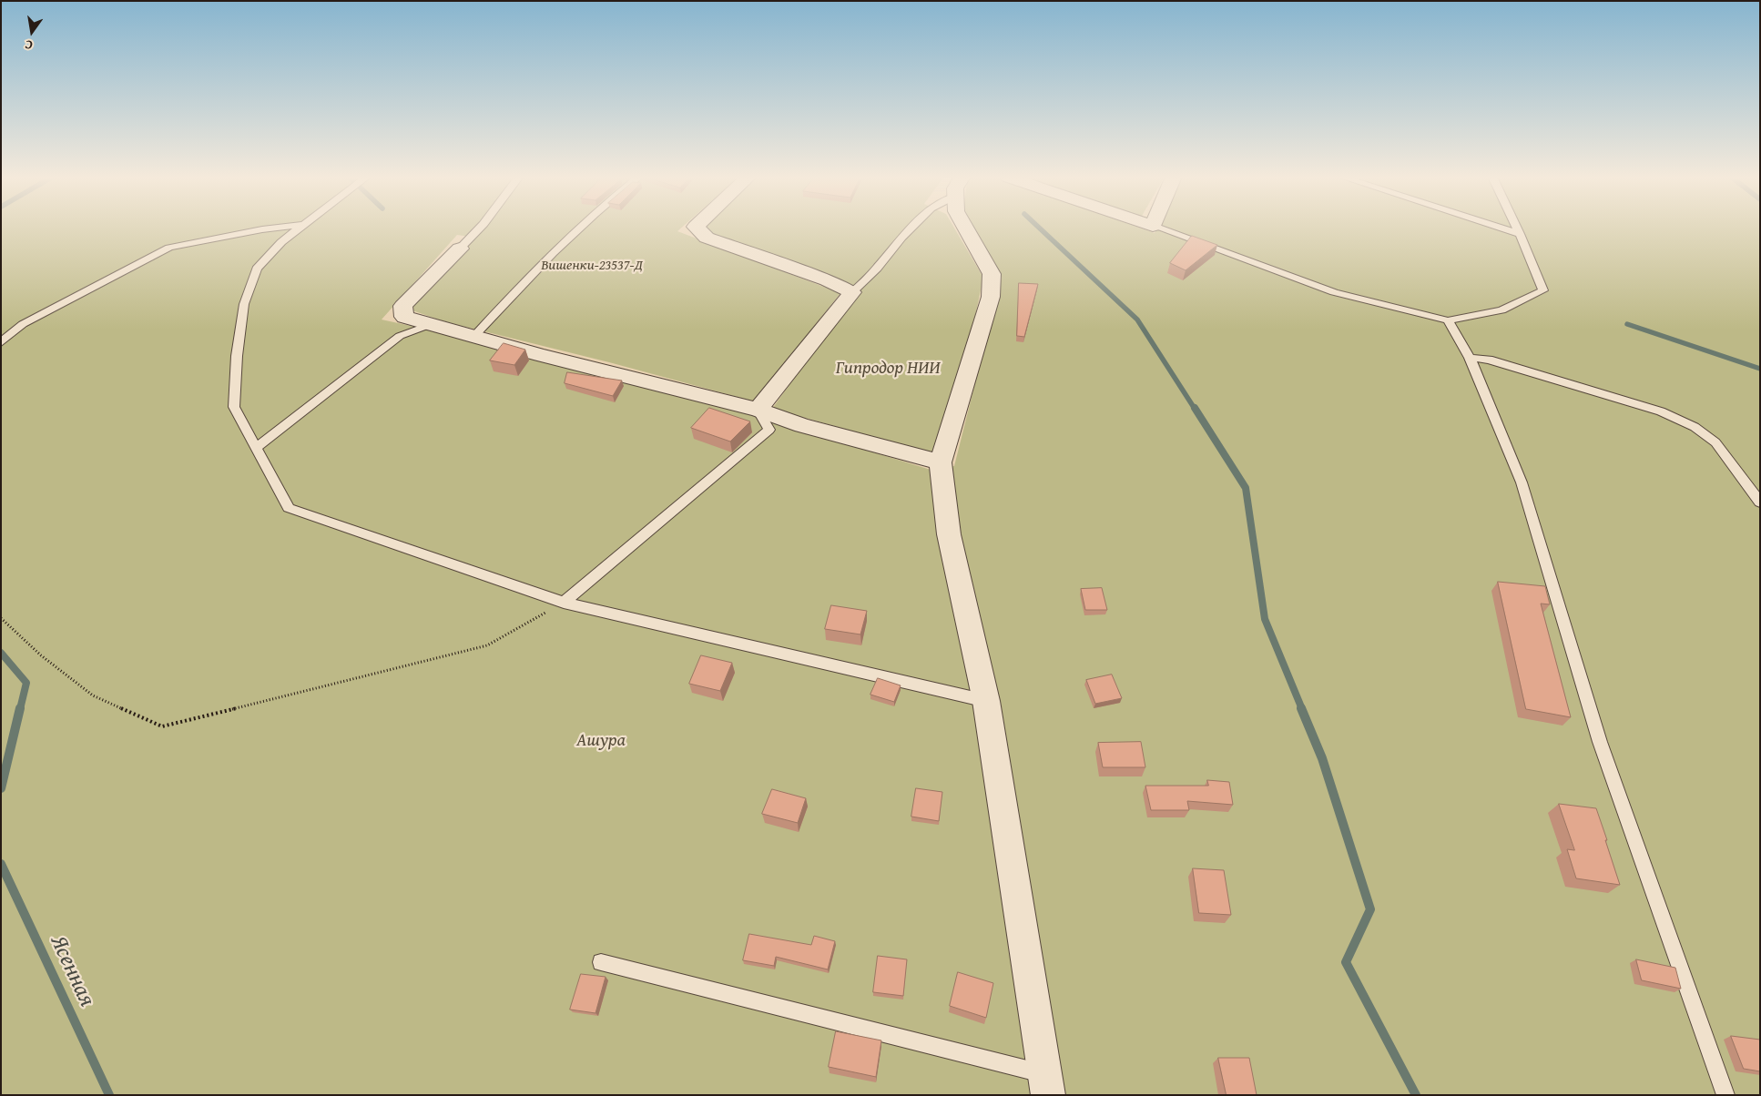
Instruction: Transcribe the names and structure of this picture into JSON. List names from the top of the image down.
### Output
{
  "water": ["Ясенная"],
  "parks": ["Вишенки-23537-Д", "Гипродор НИИ", "Ашура"],
  "north": "bottom"
}
